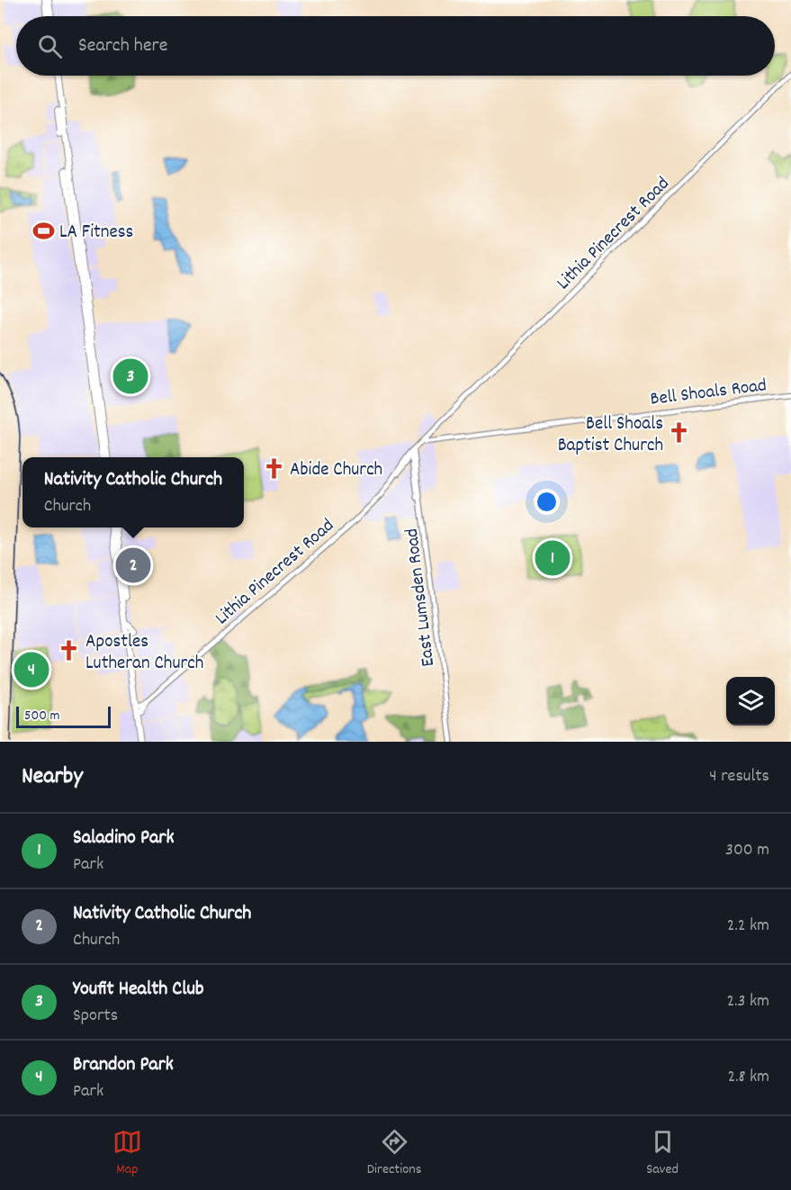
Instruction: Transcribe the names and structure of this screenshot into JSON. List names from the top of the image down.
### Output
{
  "streets": {
    "main road": ["Lithia Pinecrest Road", "Bell Shoals Road", "East Lumsden Road"]
  },
  "crossings": [
    ["Lithia Pinecrest Road", "Bell Shoals Road"],
    ["Lithia Pinecrest Road", "East Lumsden Road"]
  ],
  "places": {
    "sports": ["LA Fitness"],
    "church": ["Bell Shoals Baptist Church", "Abide Church", "Apostles Lutheran Church"]
  },
  "scale_bar": "500 m",
  "page": {
    "search": "Search here",
    "pins": [
      "3",
      "1",
      "2",
      "4"
    ],
    "popup": ["Nativity Catholic Church", "Church"],
    "scale": "500 m",
    "heading": ["Nearby", "4 results"],
    "list": [
      {
        "mark": "1",
        "name": "Saladino Park",
        "note": "Park",
        "value": "300 m"
      },
      {
        "mark": "2",
        "name": "Nativity Catholic Church",
        "note": "Church",
        "value": "2.2 km"
      },
      {
        "mark": "3",
        "name": "Youfit Health Club",
        "note": "Sports",
        "value": "2.3 km"
      },
      {
        "mark": "4",
        "name": "Brandon Park",
        "note": "Park",
        "value": "2.8 km"
      }
    ],
    "nav": ["Map", "Directions", "Saved"]
  }
}
